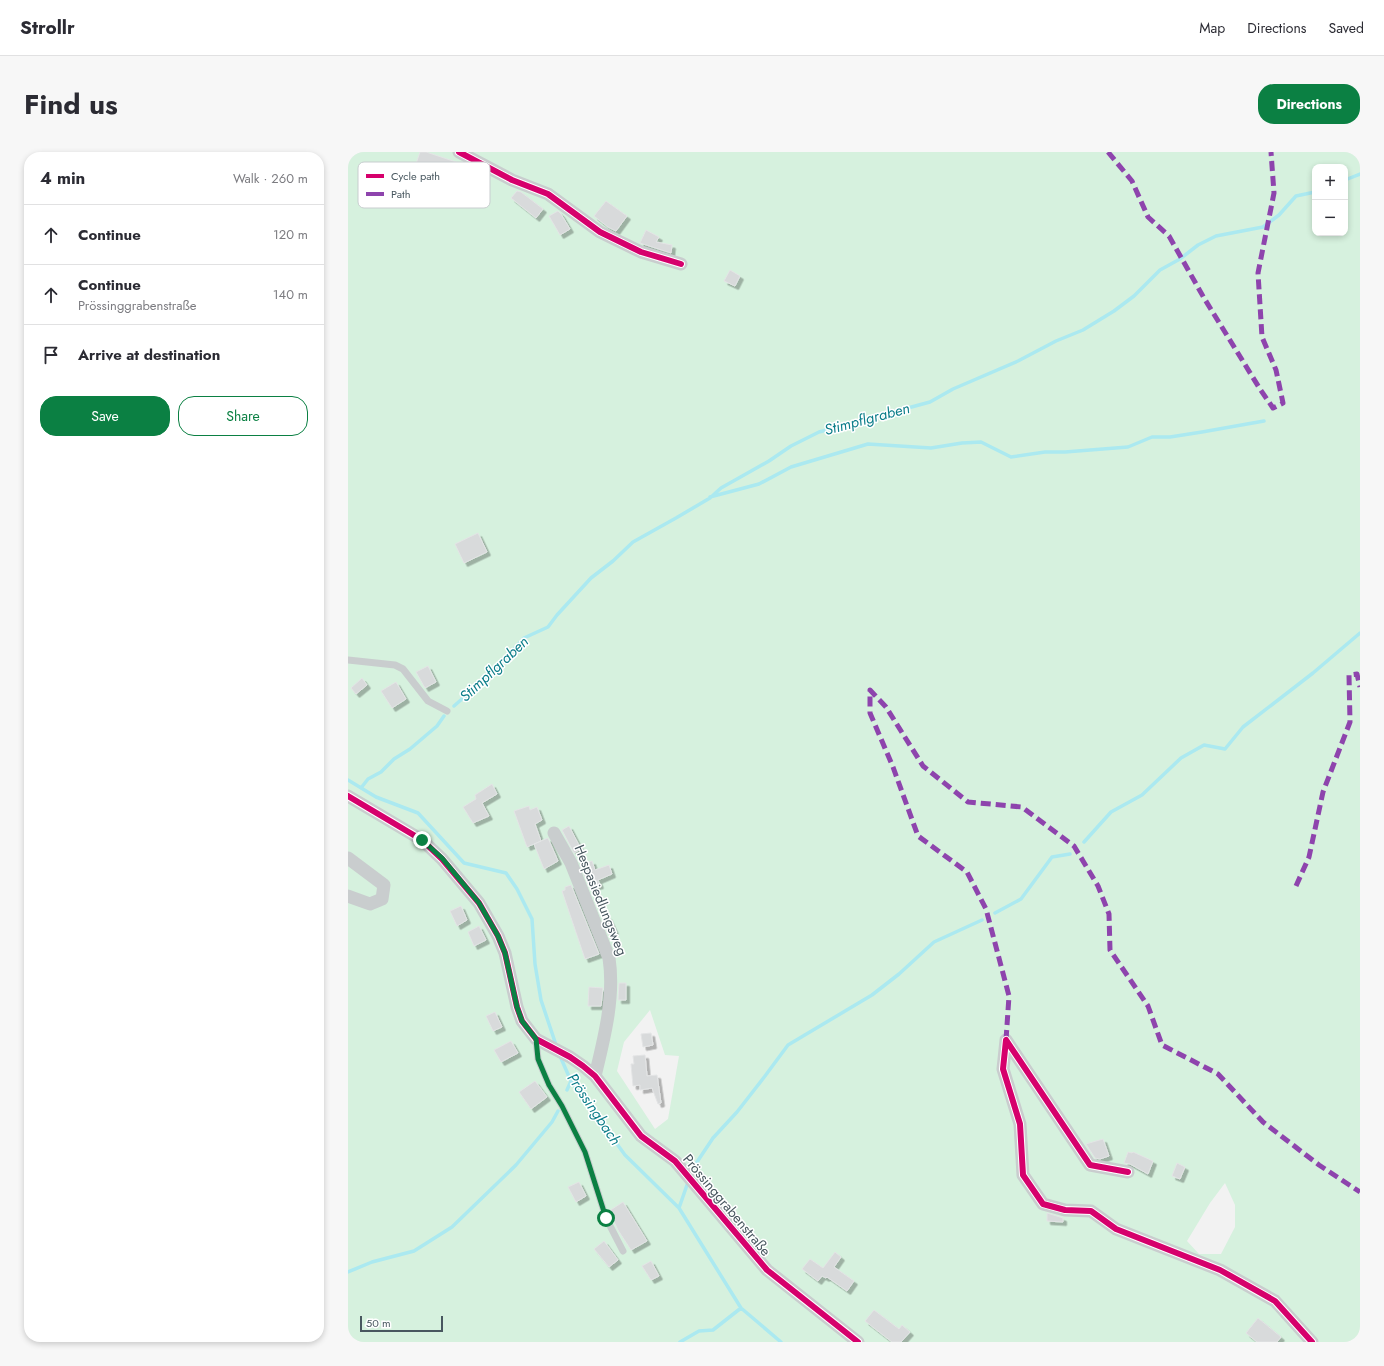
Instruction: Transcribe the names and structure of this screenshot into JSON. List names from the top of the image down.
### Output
{
  "streets": {
    "street": ["Hespasiedlungsweg", "Prössinggrabenstraße"]
  },
  "crossings": [
    ["Hespasiedlungsweg", "Prössinggrabenstraße"]
  ],
  "water": ["Stimpflgraben", "Prössingbach"],
  "legend": ["Cycle path", "Path"],
  "scale_bar": "50 m",
  "page": {
    "header": "Strollr",
    "nav": ["Map", "Directions", "Saved"],
    "title": "Find us",
    "buttons": [
      "Directions",
      ["Save", "Share"]
    ],
    "heading": ["4 min", "Walk · 260 m"],
    "map_buttons": ["+", "−"],
    "list": [
      ["Continue", "120 m"],
      ["Continue", "Prössinggrabenstraße", "140 m"],
      "Arrive at destination"
    ],
    "scale": "50 m"
  }
}
